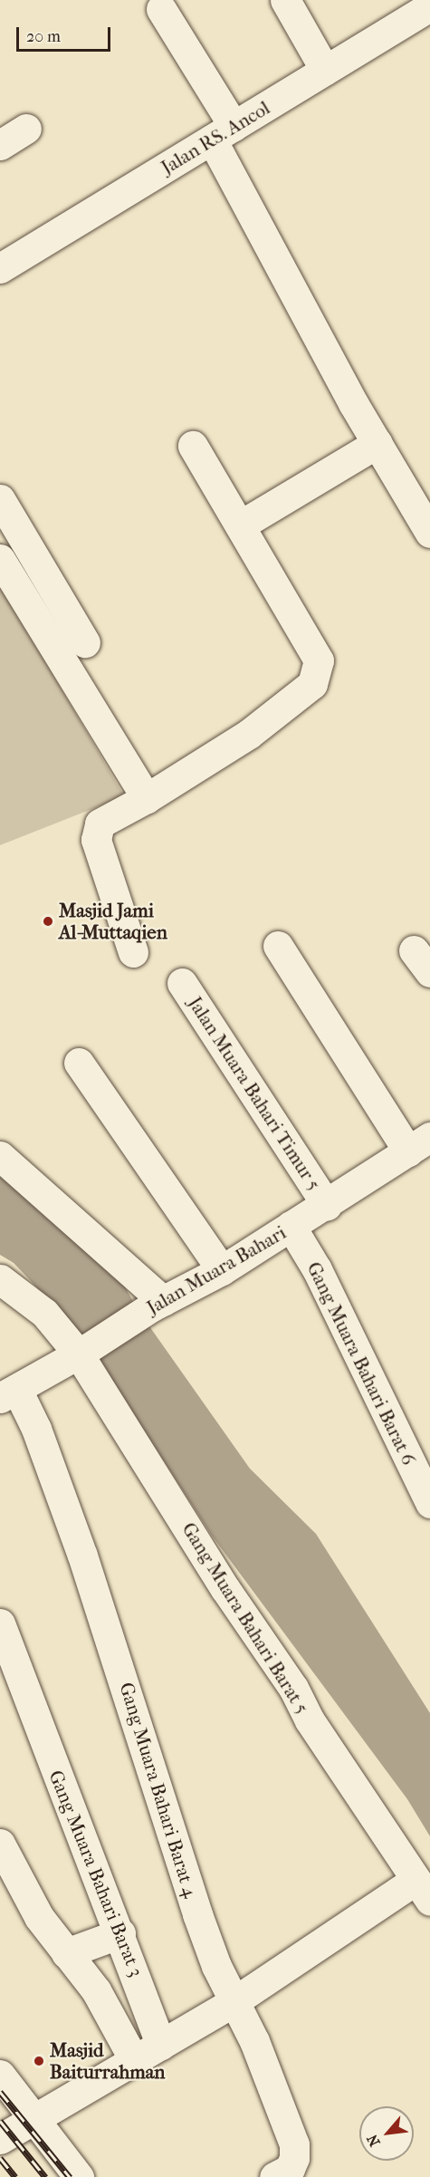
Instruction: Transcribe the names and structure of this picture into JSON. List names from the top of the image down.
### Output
{
  "streets": {
    "street": [
      "Jalan RS. Ancol",
      "Jalan Muara Bahari Timur 5",
      "Jalan Muara Bahari",
      "Gang Muara Bahari Barat 6",
      "Gang Muara Bahari Barat 5",
      "Gang Muara Bahari Barat 4",
      "Gang Muara Bahari Barat 3"
    ]
  },
  "crossings": [
    ["Jalan Muara Bahari Timur 5", "Jalan Muara Bahari"],
    ["Jalan Muara Bahari", "Gang Muara Bahari Barat 6"],
    ["Jalan Muara Bahari", "Gang Muara Bahari Barat 5"],
    ["Jalan Muara Bahari", "Gang Muara Bahari Barat 4"]
  ],
  "places": ["Masjid Jami Al-Muttaqien", "Masjid Baiturrahman"],
  "scale_bar": "20 m",
  "north": "bottom left"
}
